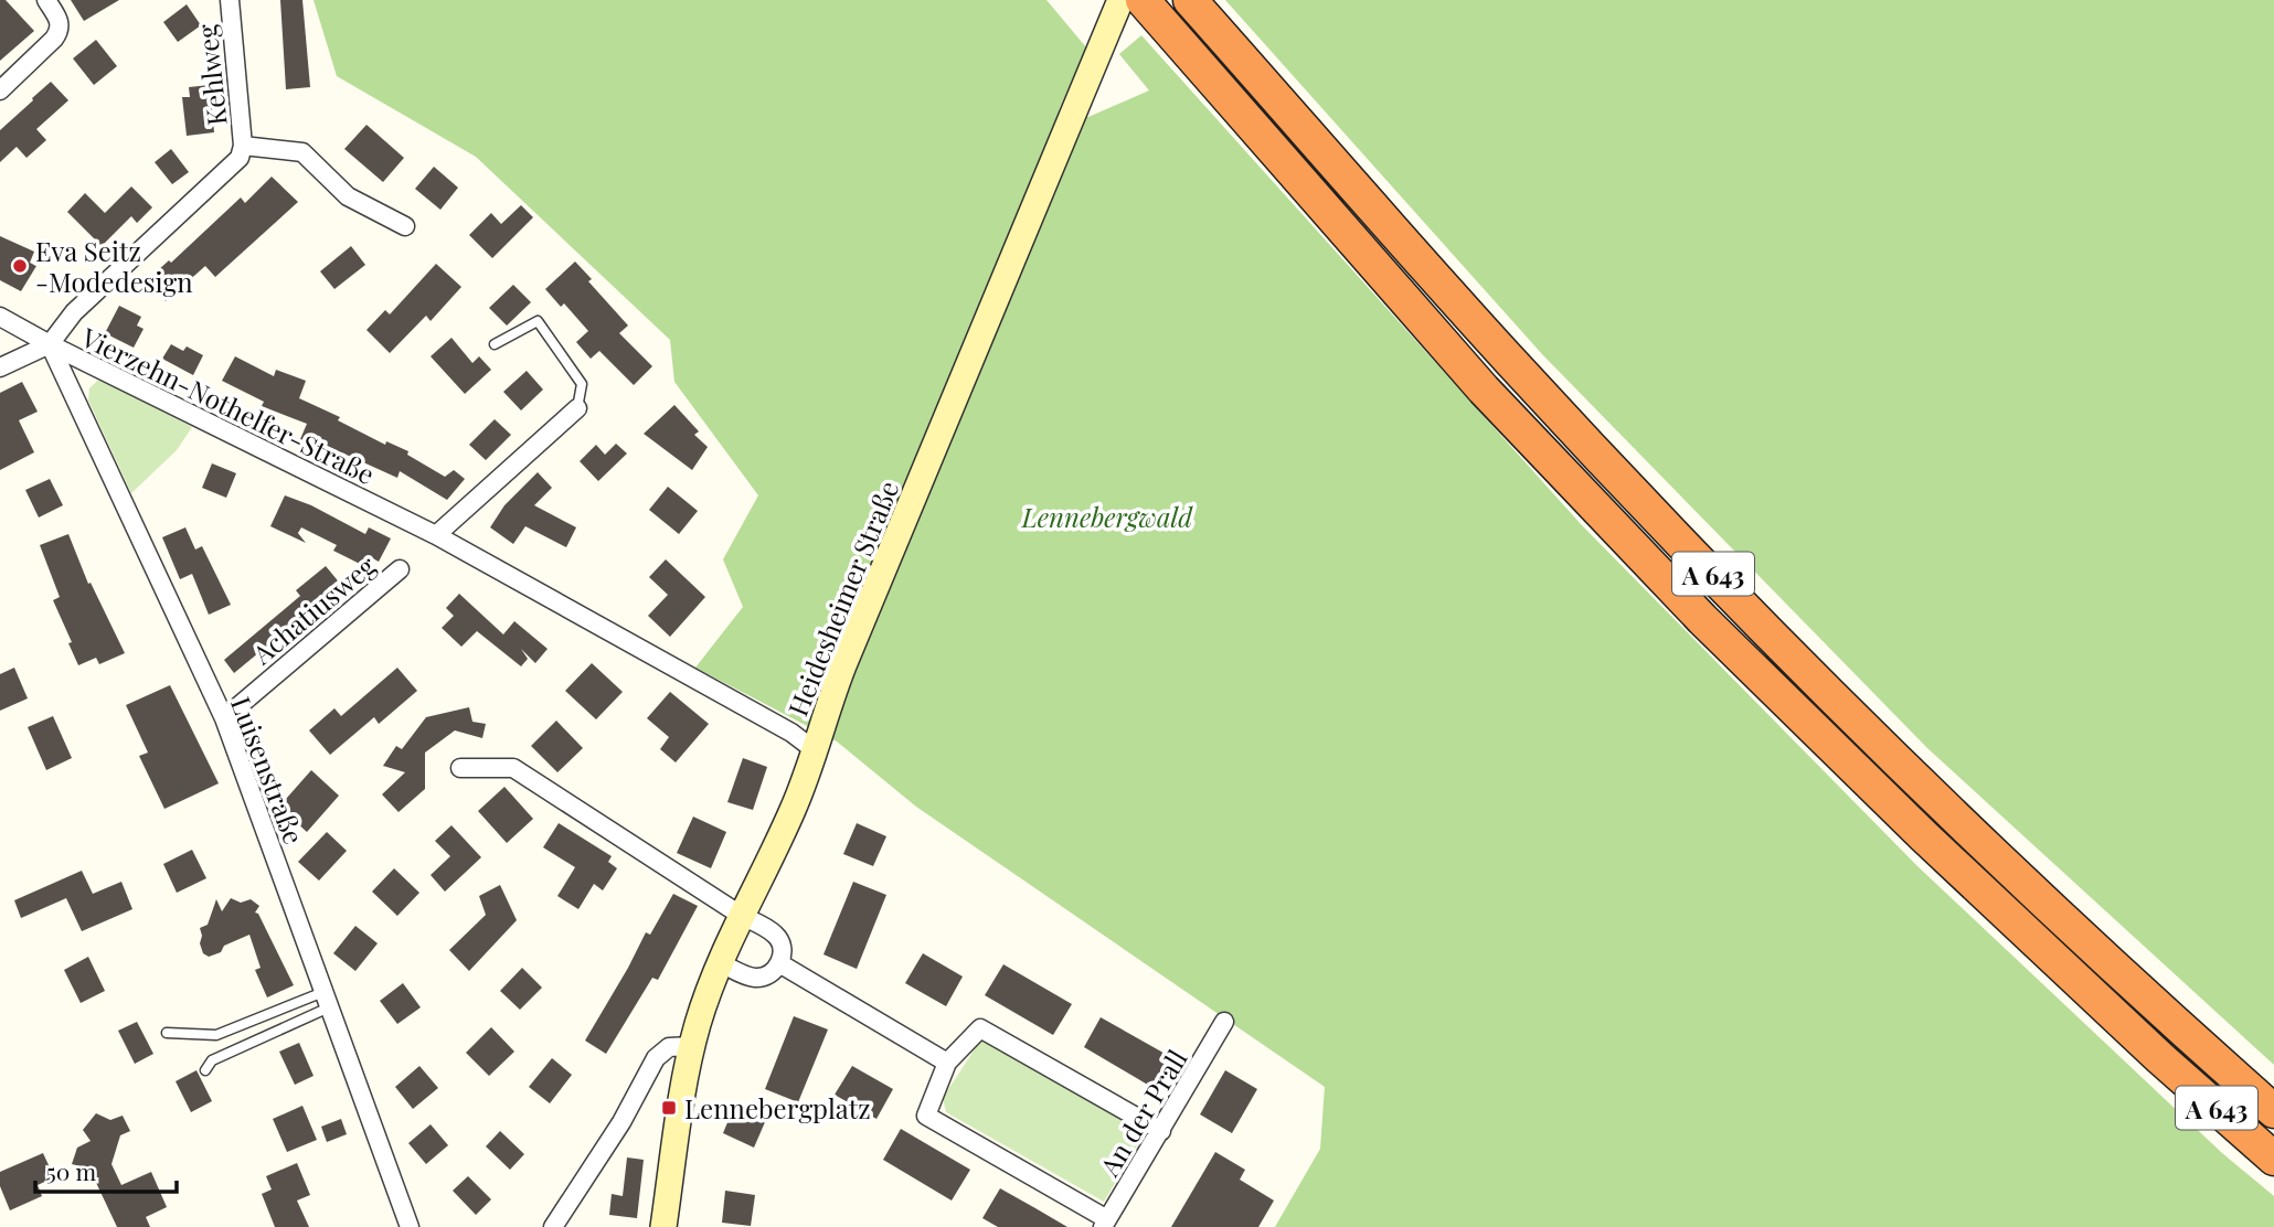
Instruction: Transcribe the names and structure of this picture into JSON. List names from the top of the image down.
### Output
{
  "streets": {
    "highway": ["A 643"],
    "main road": ["Heidesheimer Straße"],
    "street": [
      "Kehlweg",
      "Vierzehn-Nothelfer-Straße",
      "Achatiusweg",
      "Luisenstraße",
      "An der Prall"
    ]
  },
  "crossings": [
    ["Kehlweg", "Vierzehn-Nothelfer-Straße"],
    ["Kehlweg", "Luisenstraße"],
    ["Vierzehn-Nothelfer-Straße", "Heidesheimer Straße"],
    ["Vierzehn-Nothelfer-Straße", "Luisenstraße"],
    ["Achatiusweg", "Luisenstraße"]
  ],
  "parks": ["Lennebergwald"],
  "places": {
    "other": ["Eva Seitz -Modedesign"],
    "transit": ["Lennebergplatz"]
  },
  "scale_bar": "50 m"
}
